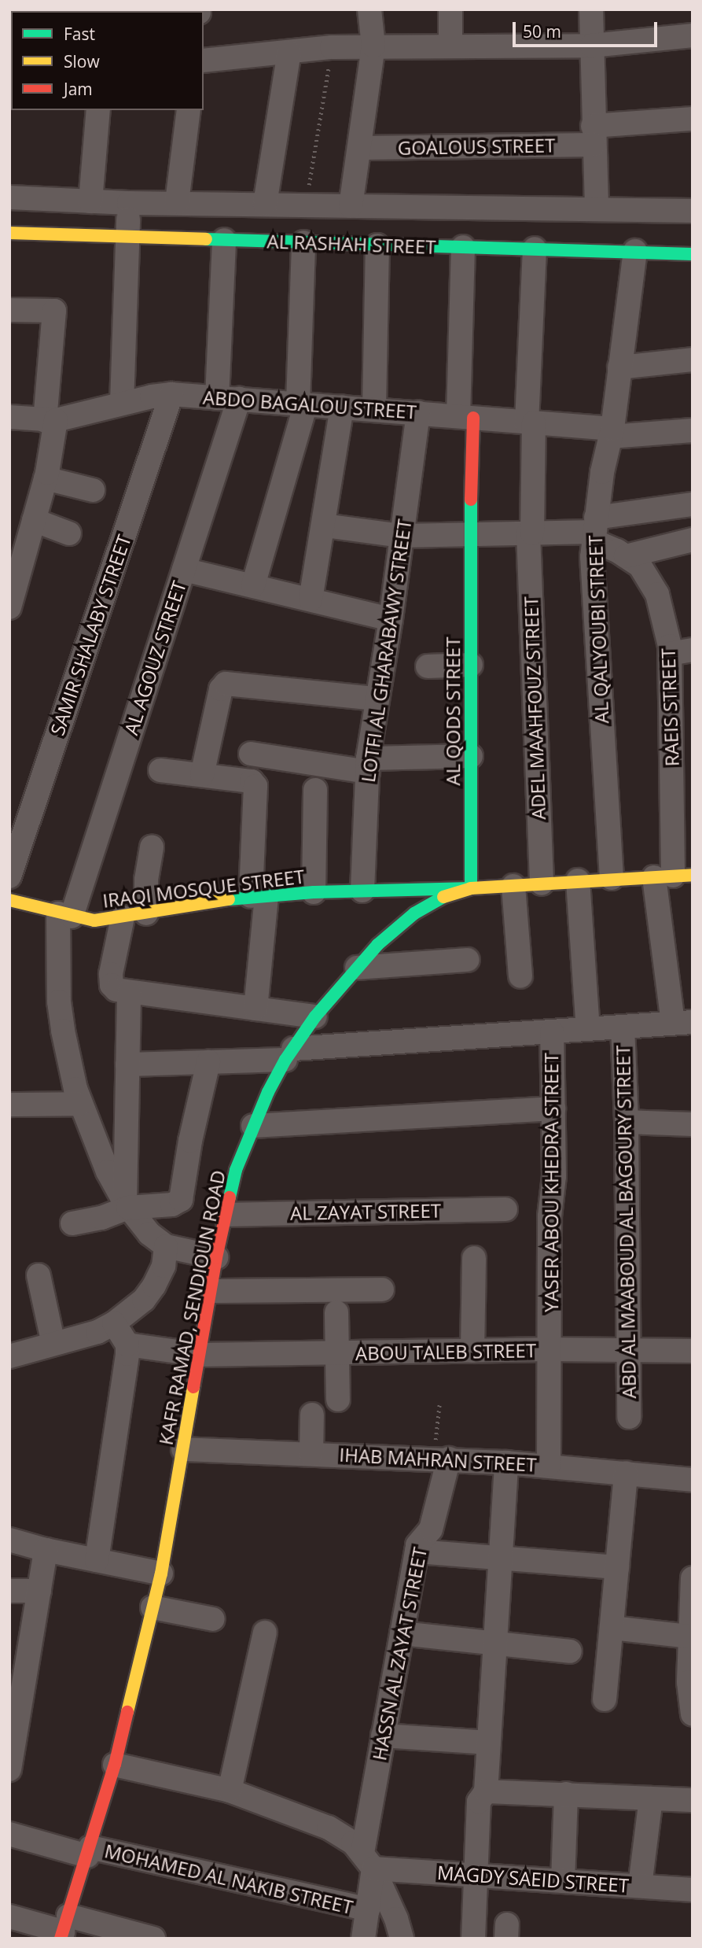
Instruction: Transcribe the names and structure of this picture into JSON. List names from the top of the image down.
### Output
{
  "streets": {
    "street": [
      "GOALOUS STREET",
      "AL RASHAH STREET",
      "ABDO BAGALOU STREET",
      "AL QALYOUBI STREET",
      "SAMIR SHALABY STREET",
      "LOTFI AL GHARABAWY STREET",
      "AL AGOUZ STREET",
      "RAEIS STREET",
      "ADEL MAAHFOUZ STREET",
      "AL QODS STREET",
      "IRAQI MOSQUE STREET",
      "YASER ABOU KHEDRA STREET",
      "AL ZAYAT STREET",
      "ABD AL MAABOUD AL BAGOURY STREET",
      "KAFR RAMAD, SENDIOUN ROAD",
      "ABOU TALEB STREET",
      "IHAB MAHRAN STREET",
      "HASSN AL ZAYAT STREET",
      "MOHAMED AL NAKIB STREET",
      "MAGDY SAEID STREET"
    ]
  },
  "crossings": [
    ["AL RASHAH STREET", "AL QALYOUBI STREET"],
    ["AL RASHAH STREET", "AL AGOUZ STREET"],
    ["AL RASHAH STREET", "ADEL MAAHFOUZ STREET"],
    ["ABDO BAGALOU STREET", "AL QALYOUBI STREET"],
    ["ABDO BAGALOU STREET", "SAMIR SHALABY STREET"],
    ["ABDO BAGALOU STREET", "LOTFI AL GHARABAWY STREET"],
    ["ABDO BAGALOU STREET", "AL AGOUZ STREET"],
    ["ABDO BAGALOU STREET", "ADEL MAAHFOUZ STREET"],
    ["ABDO BAGALOU STREET", "AL QODS STREET"],
    ["AL QALYOUBI STREET", "RAEIS STREET"],
    ["AL QALYOUBI STREET", "KAFR RAMAD, SENDIOUN ROAD"],
    ["LOTFI AL GHARABAWY STREET", "IRAQI MOSQUE STREET"],
    ["AL AGOUZ STREET", "IRAQI MOSQUE STREET"],
    ["RAEIS STREET", "KAFR RAMAD, SENDIOUN ROAD"],
    ["ADEL MAAHFOUZ STREET", "KAFR RAMAD, SENDIOUN ROAD"],
    ["AL QODS STREET", "IRAQI MOSQUE STREET"],
    ["AL QODS STREET", "KAFR RAMAD, SENDIOUN ROAD"],
    ["IRAQI MOSQUE STREET", "KAFR RAMAD, SENDIOUN ROAD"],
    ["YASER ABOU KHEDRA STREET", "ABOU TALEB STREET"],
    ["YASER ABOU KHEDRA STREET", "IHAB MAHRAN STREET"],
    ["AL ZAYAT STREET", "KAFR RAMAD, SENDIOUN ROAD"],
    ["ABD AL MAABOUD AL BAGOURY STREET", "ABOU TALEB STREET"],
    ["KAFR RAMAD, SENDIOUN ROAD", "ABOU TALEB STREET"],
    ["KAFR RAMAD, SENDIOUN ROAD", "IHAB MAHRAN STREET"],
    ["KAFR RAMAD, SENDIOUN ROAD", "MOHAMED AL NAKIB STREET"],
    ["IHAB MAHRAN STREET", "HASSN AL ZAYAT STREET"],
    ["HASSN AL ZAYAT STREET", "MOHAMED AL NAKIB STREET"],
    ["HASSN AL ZAYAT STREET", "MAGDY SAEID STREET"]
  ],
  "legend": ["Fast", "Slow", "Jam"],
  "scale_bar": "50 m"
}
